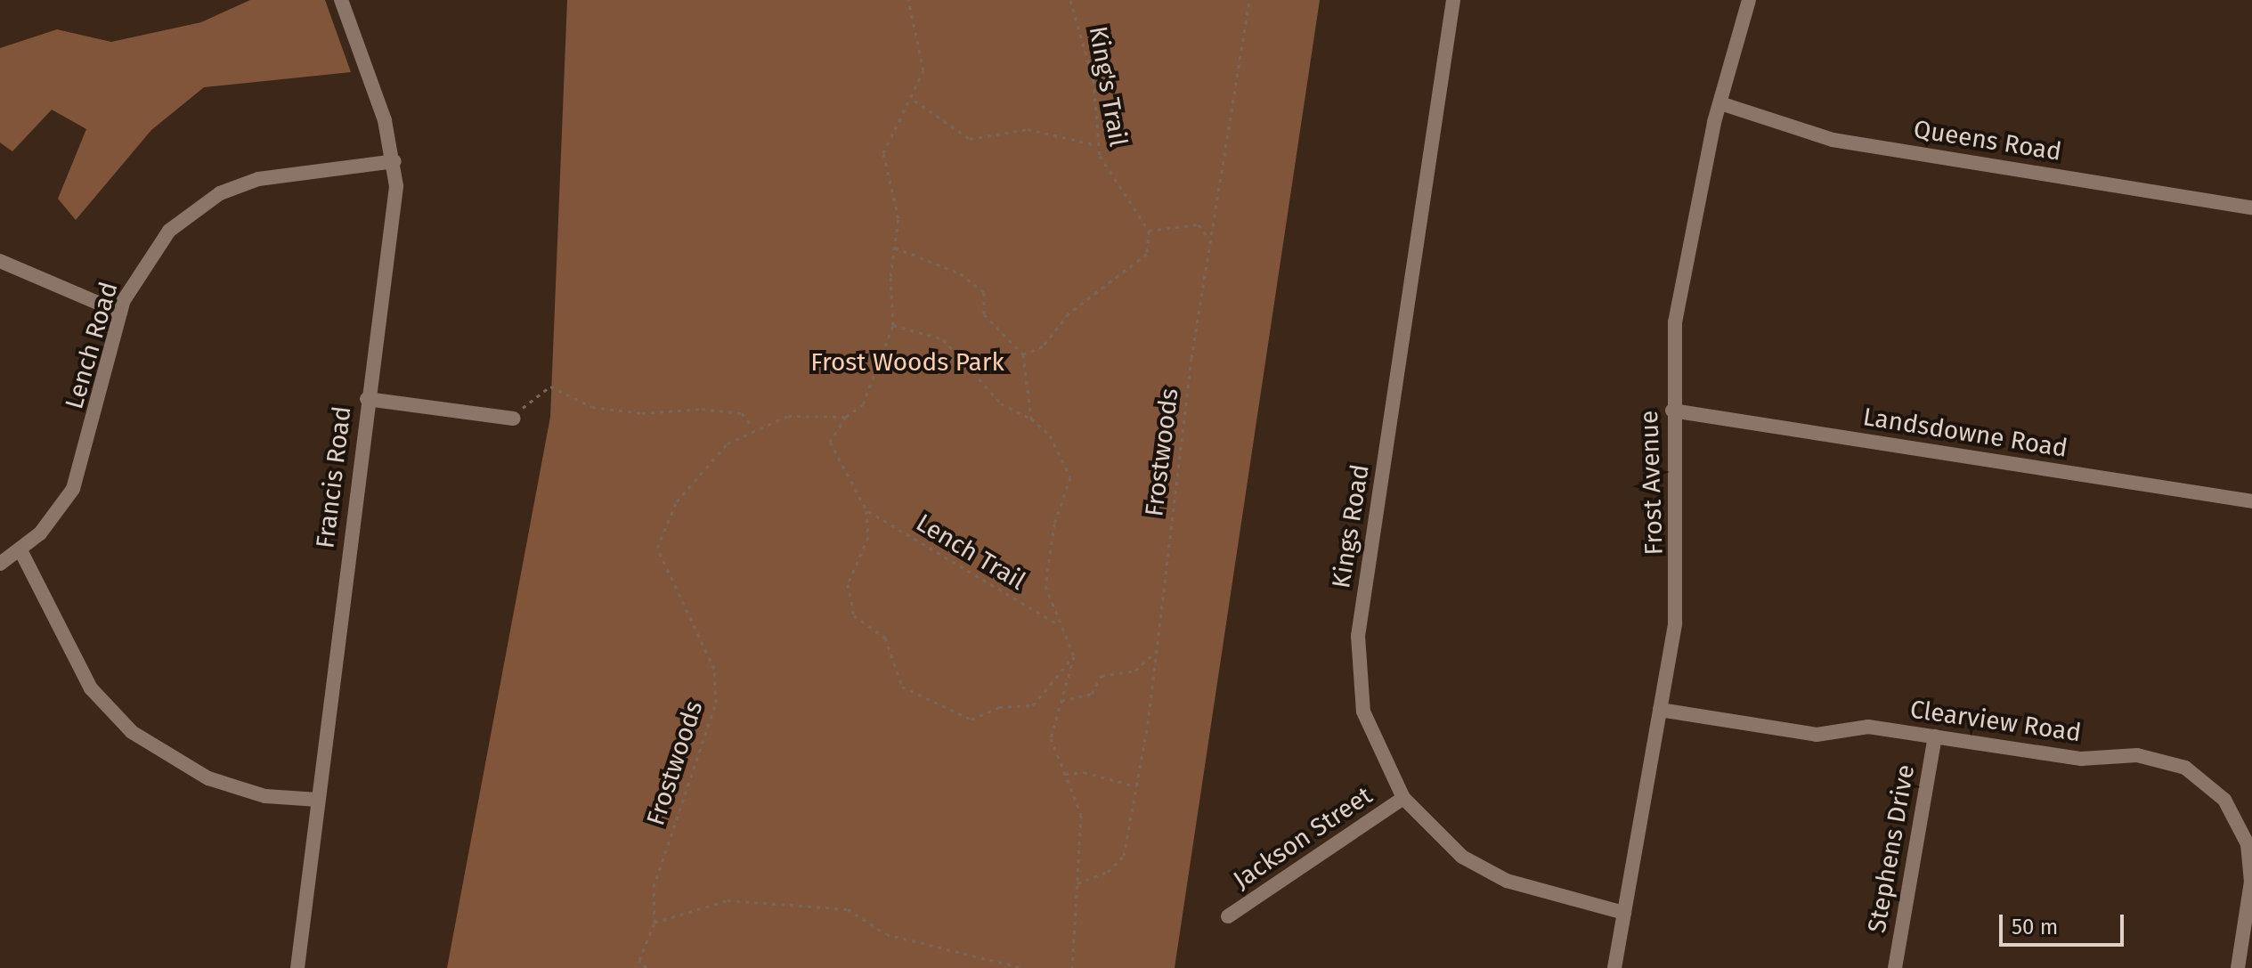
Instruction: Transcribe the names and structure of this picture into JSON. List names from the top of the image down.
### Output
{
  "streets": {
    "street": [
      "Queens Road",
      "Lench Road",
      "Landsdowne Road",
      "Francis Road",
      "Frost Avenue",
      "Kings Road",
      "Clearview Road",
      "Jackson Street",
      "Stephens Drive"
    ],
    "path": ["King's Trail", "Frostwoods", "Lench Trail"]
  },
  "crossings": [
    ["Queens Road", "Frost Avenue"],
    ["Lench Road", "Francis Road"],
    ["Landsdowne Road", "Frost Avenue"],
    ["Frost Avenue", "Kings Road"],
    ["Frost Avenue", "Clearview Road"],
    ["Kings Road", "Jackson Street"],
    ["Clearview Road", "Stephens Drive"]
  ],
  "parks": ["Frost Woods Park"],
  "scale_bar": "50 m"
}
